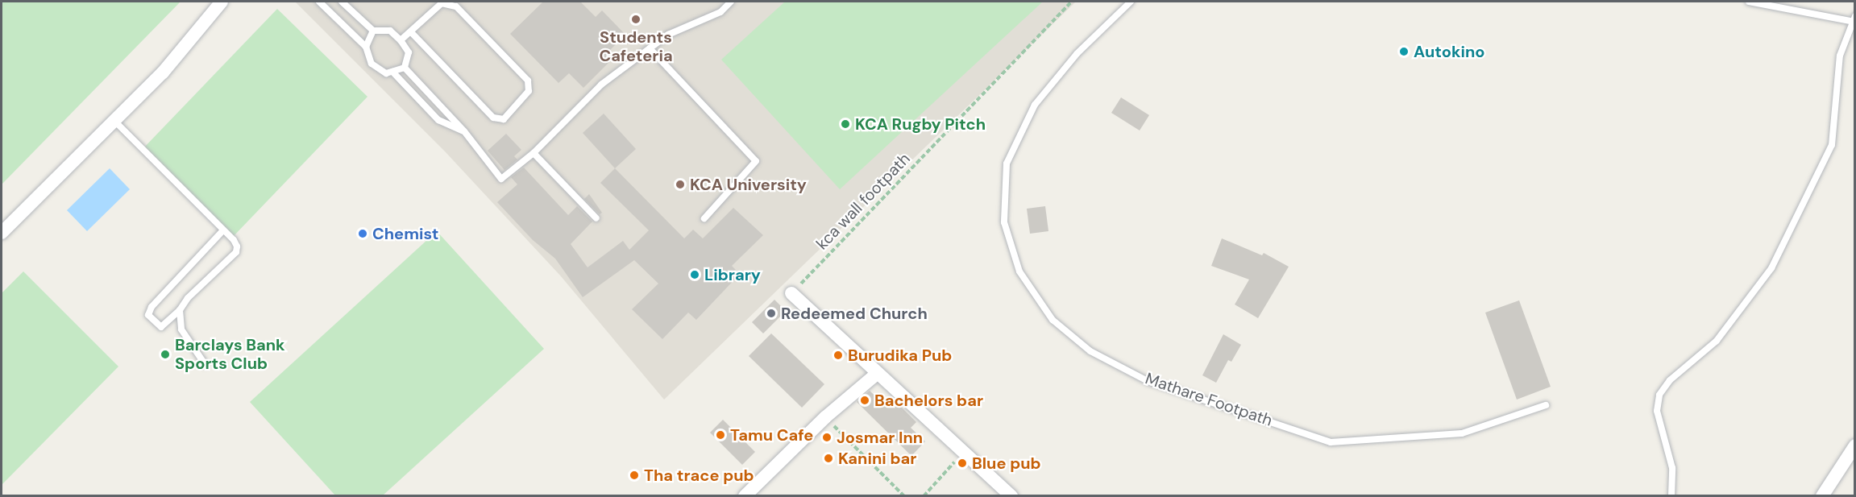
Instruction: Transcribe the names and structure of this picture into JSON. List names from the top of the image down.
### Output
{
  "streets": {
    "lane": ["Mathare Footpath"],
    "path": ["kca wall footpath"]
  },
  "places": [
    "Students Cafeteria",
    "Autokino",
    "KCA Rugby Pitch",
    "KCA University",
    "Chemist",
    "Library",
    "Redeemed Church",
    "Barclays Bank Sports Club",
    "Burudika Pub",
    "Bachelors bar",
    "Tamu Cafe",
    "Josmar Inn",
    "Kanini bar",
    "Blue pub",
    "Tha trace pub"
  ]
}
